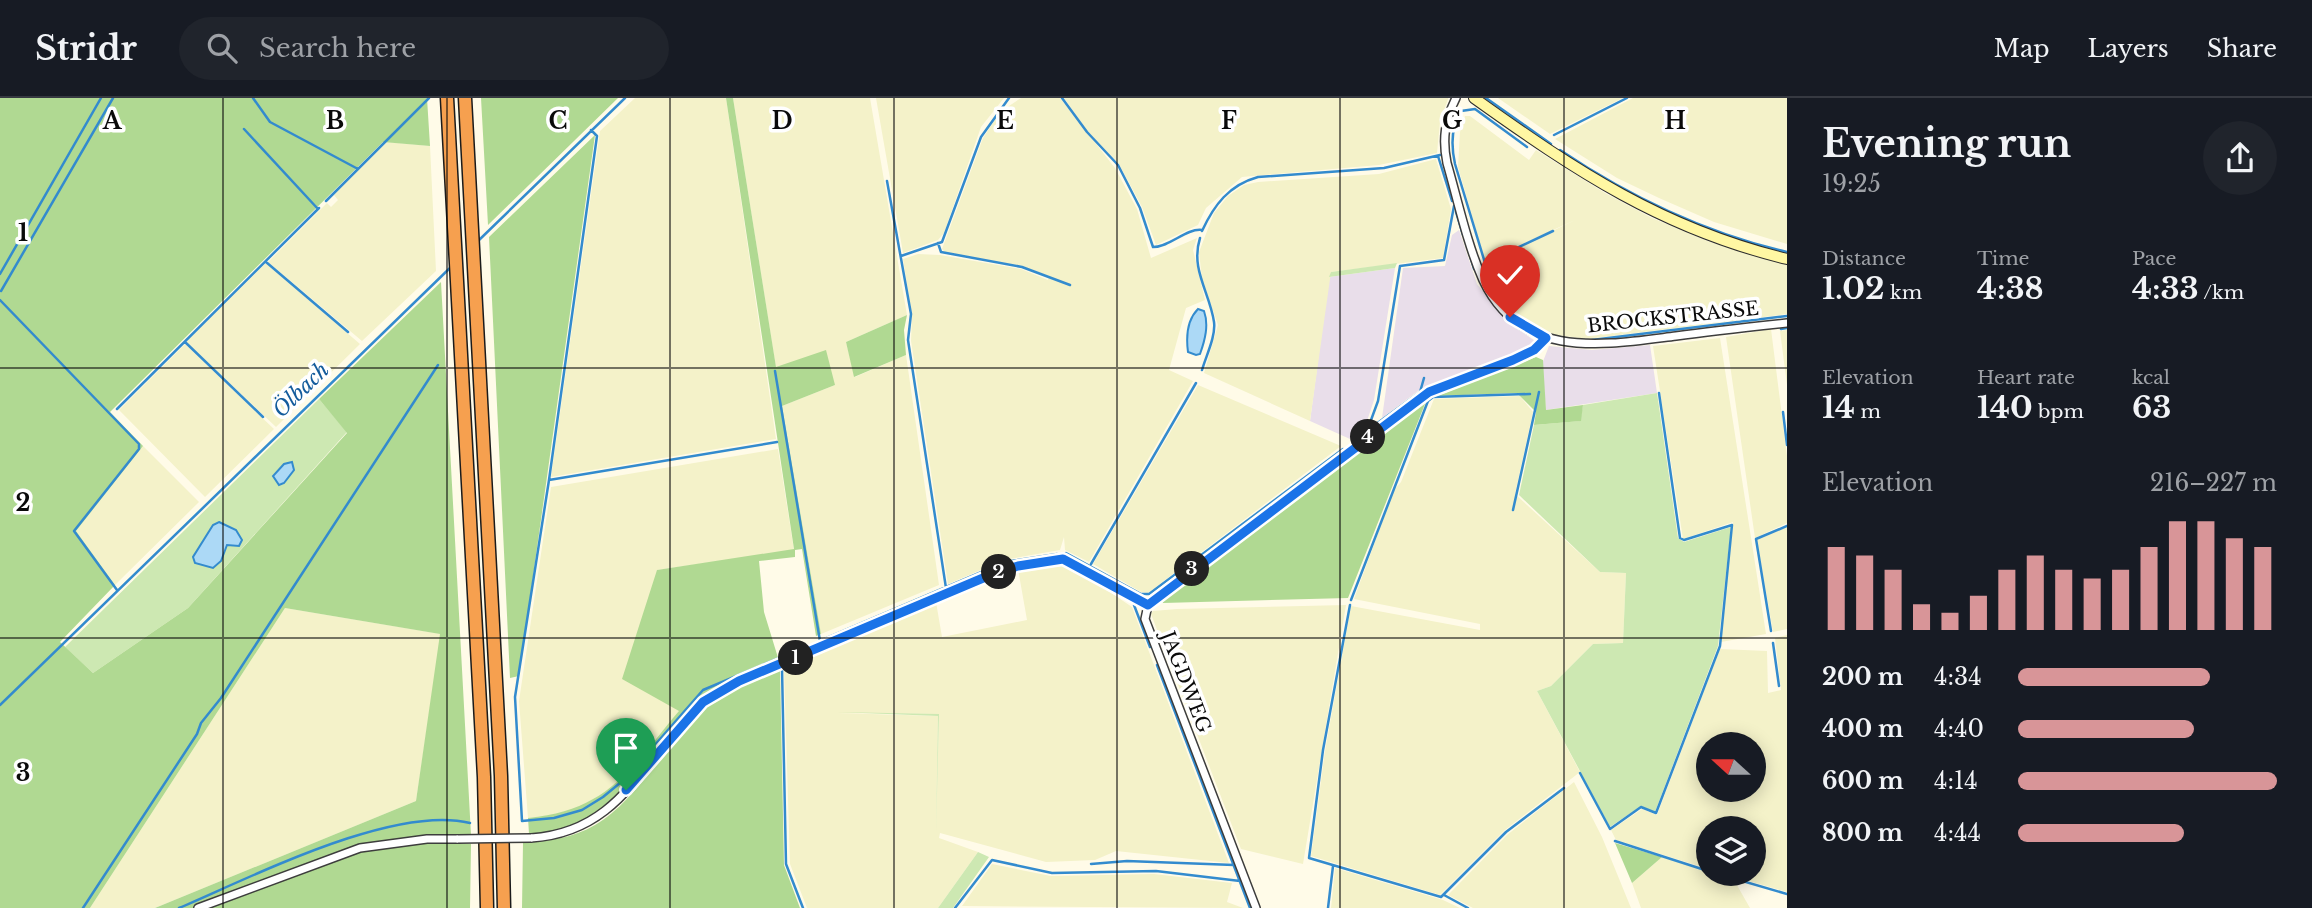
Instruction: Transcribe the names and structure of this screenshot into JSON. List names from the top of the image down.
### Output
{
  "streets": {
    "street": ["BROCKSTRASSE", "JAGDWEG"]
  },
  "water": ["Ölbach"],
  "north": "left",
  "page": {
    "header": "Stridr",
    "search": "Search here",
    "nav": ["Map", "Layers", "Share"],
    "heading": ["Evening run", "19:25"],
    "stats": [
      ["Distance", "1.02 km"],
      ["Time", "4:38"],
      ["Pace", "4:33 /km"],
      ["Elevation", "14 m"],
      ["Heart rate", "140 bpm"],
      ["kcal", "63"]
    ],
    "pins": [
      "4",
      "3",
      "2",
      "1"
    ],
    "chart": ["Elevation", "216–227 m"],
    "list": [
      {
        "name": "200 m",
        "note": "4:34"
      },
      {
        "name": "400 m",
        "note": "4:40"
      },
      {
        "name": "600 m",
        "note": "4:14"
      },
      {
        "name": "800 m",
        "note": "4:44"
      }
    ]
  },
  "grid": {
    "columns": [
      "A",
      "B",
      "C",
      "D",
      "E",
      "F",
      "G",
      "H"
    ],
    "rows": ["1", "2", "3"]
  }
}
